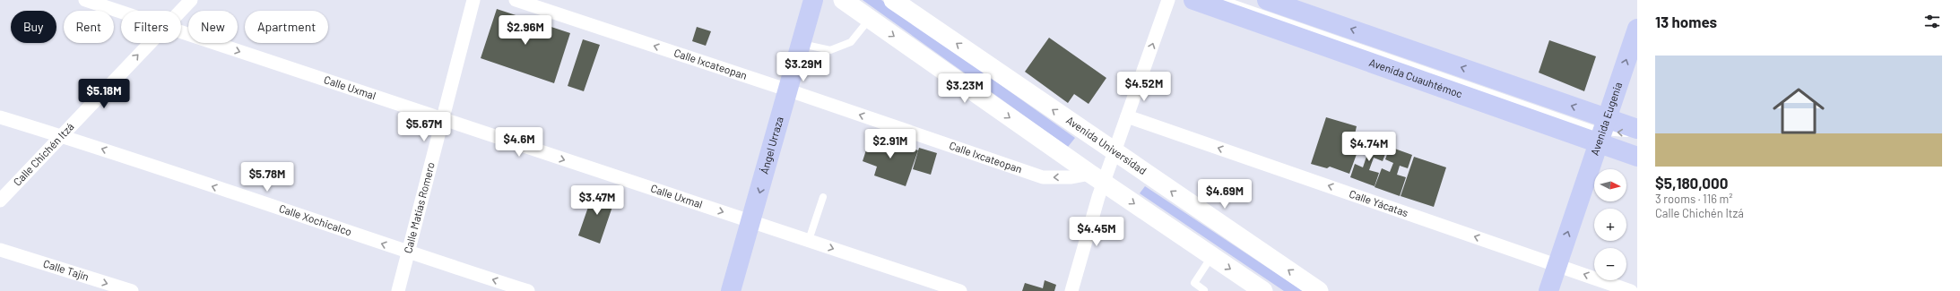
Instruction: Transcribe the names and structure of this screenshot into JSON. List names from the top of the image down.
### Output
{
  "streets": {
    "main road": [
      "Avenida Cuauhtémoc",
      "Avenida Eugenia",
      "Ángel Urraza",
      "Avenida Universidad"
    ],
    "street": [
      "Calle Ixcateopan",
      "Calle Uxmal",
      "Calle Chichén Itzá",
      "Calle Yácatas",
      "Calle Matías Romero",
      "Calle Xochicalco",
      "Calle Tajín"
    ]
  },
  "crossings": [
    ["Calle Ixcateopan", "Ángel Urraza"],
    ["Avenida Cuauhtémoc", "Avenida Eugenia"],
    ["Calle Uxmal", "Ángel Urraza"],
    ["Calle Uxmal", "Calle Matías Romero"],
    ["Avenida Eugenia", "Calle Yácatas"],
    ["Calle Chichén Itzá", "Calle Xochicalco"],
    ["Calle Matías Romero", "Calle Xochicalco"]
  ],
  "one_way": [
    "Calle Ixcateopan",
    "Calle Uxmal",
    "Avenida Eugenia",
    "Ángel Urraza",
    "Calle Chichén Itzá",
    "Calle Yácatas",
    "Calle Xochicalco",
    "Calle Tajín"
  ],
  "north": "right",
  "page": {
    "heading": "13 homes",
    "chip": [
      "Buy",
      "Rent",
      "Filters",
      "New",
      "Apartment"
    ],
    "price": [
      "$2.96M",
      "$3.29M",
      "$4.52M",
      "$3.23M",
      "$5.18M",
      "$5.67M",
      "$4.6M",
      "$2.91M",
      "$4.74M",
      "$5.78M",
      "$4.69M",
      "$3.47M",
      "$4.45M"
    ],
    "list": [
      {
        "name": "$5,180,000",
        "note": "3 rooms · 116 m² · Calle Chichén Itzá"
      }
    ],
    "map_buttons": ["+", "−"]
  }
}
